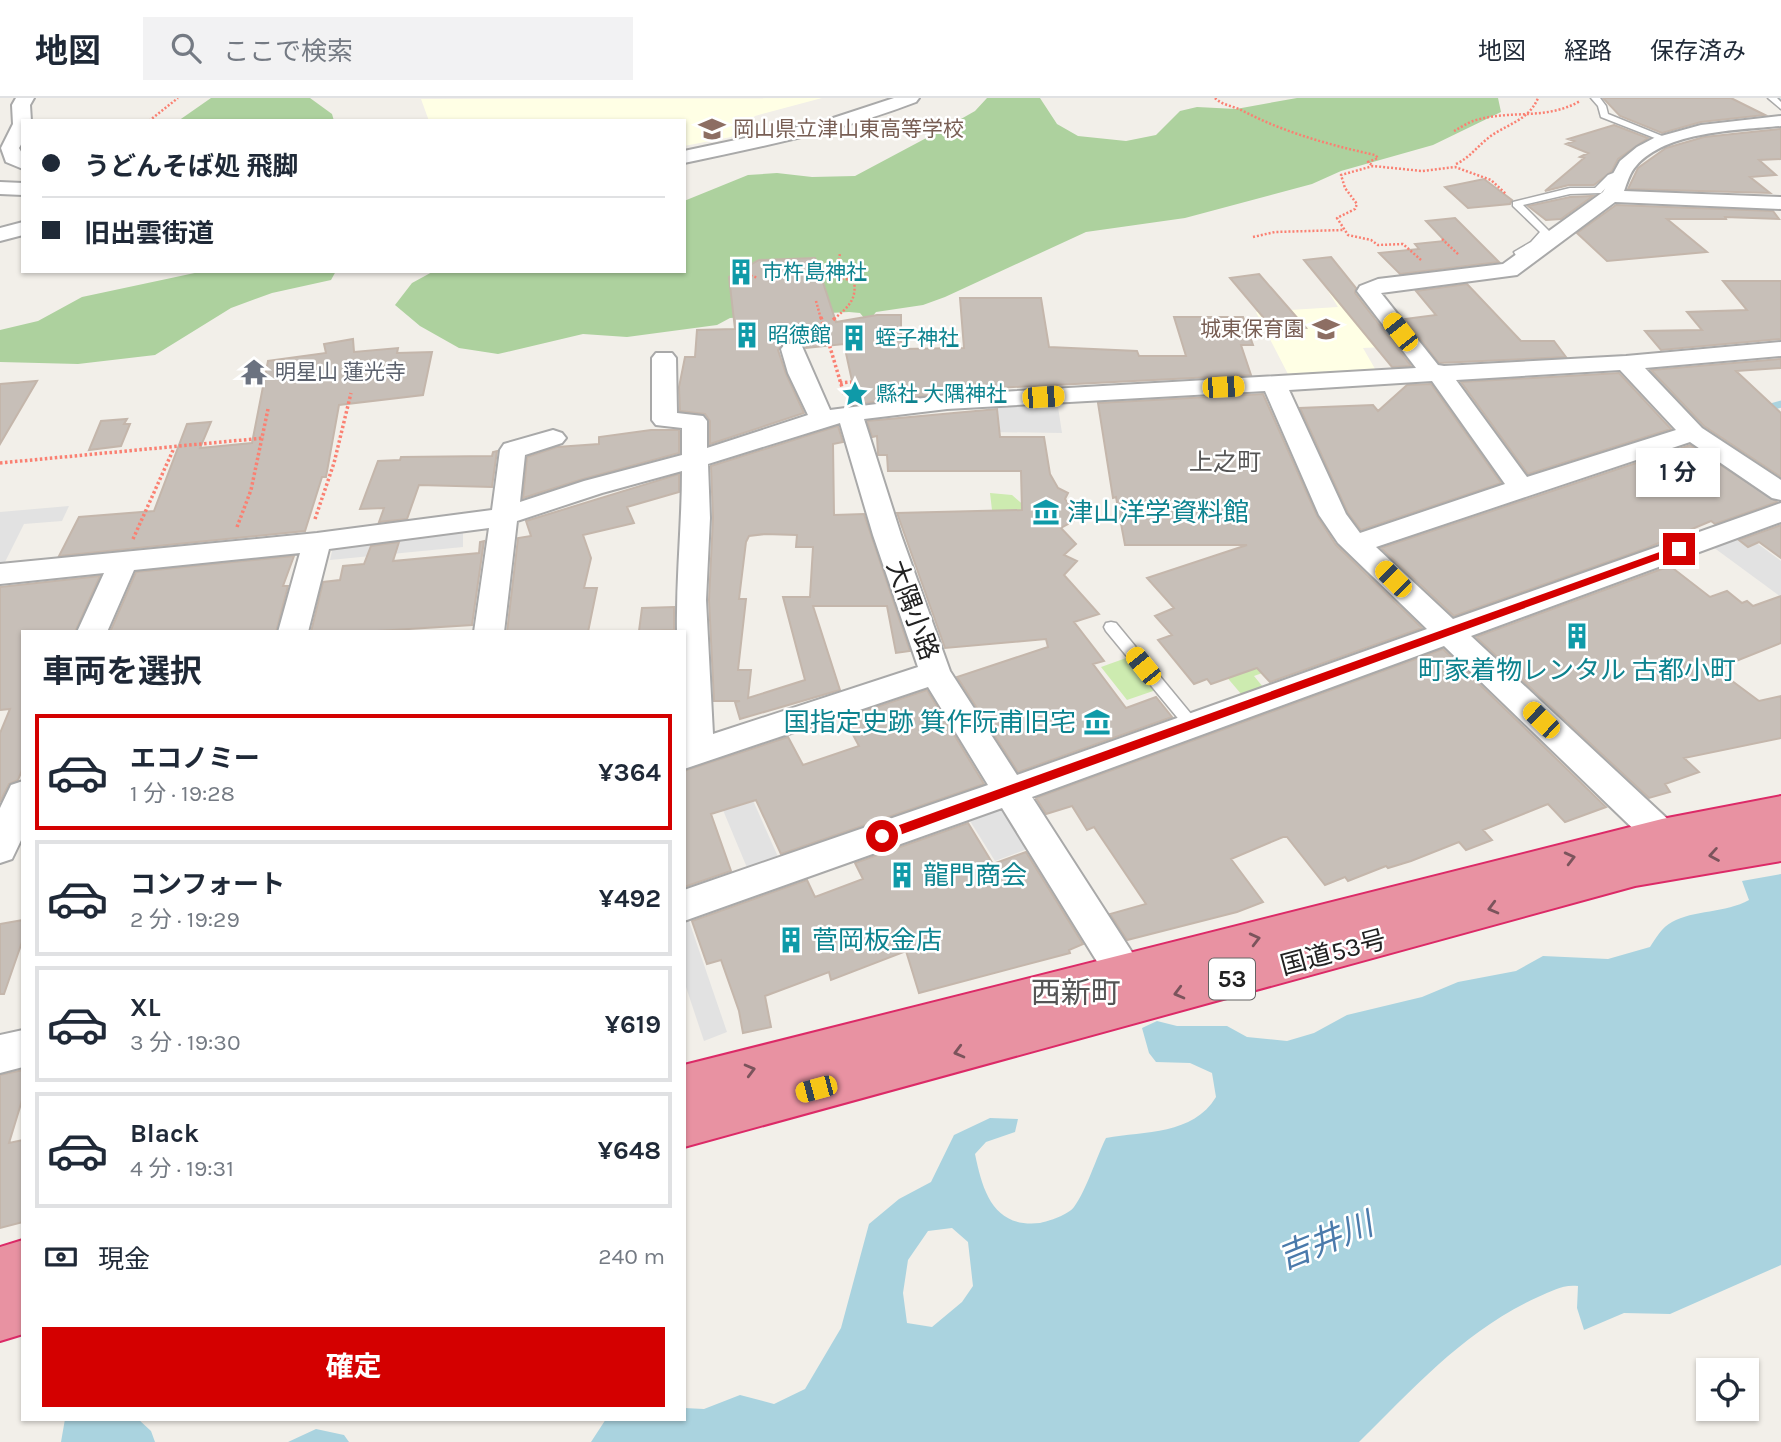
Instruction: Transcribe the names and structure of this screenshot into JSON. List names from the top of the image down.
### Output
{
  "streets": {
    "highway": ["国道53号", "53"],
    "street": ["大隅小路"]
  },
  "crossings": [
    ["大隅小路", "国道53号"]
  ],
  "districts": ["上之町", "西新町"],
  "water": ["吉井川"],
  "places": {
    "school or university": ["岡山県立津山東高等学校", "城東保育園"],
    "building": [
      "市杵島神社",
      "昭徳館",
      "蛭子神社",
      "町家着物レンタル 古都小町",
      "龍門商会",
      "菅岡板金店"
    ],
    "temple": ["明星山 蓮光寺"],
    "place": ["縣社 大隅神社"],
    "museum": ["津山洋学資料館", "国指定史跡 箕作阮甫旧宅"]
  },
  "page": {
    "header": "地図",
    "search": "ここで検索",
    "nav": ["地図", "経路", "保存済み"],
    "banner": ["うどんそば処 飛脚", "旧出雲街道"],
    "bubble": "1 分",
    "heading": "車両を選択",
    "list": [
      {
        "name": "エコノミー",
        "note": "1 分 · 19:28",
        "value": "¥364"
      },
      {
        "name": "コンフォート",
        "note": "2 分 · 19:29",
        "value": "¥492"
      },
      {
        "name": "XL",
        "note": "3 分 · 19:30",
        "value": "¥619"
      },
      {
        "name": "Black",
        "note": "4 分 · 19:31",
        "value": "¥648"
      }
    ],
    "pay": ["現金", "240 m"],
    "buttons": "確定"
  }
}
